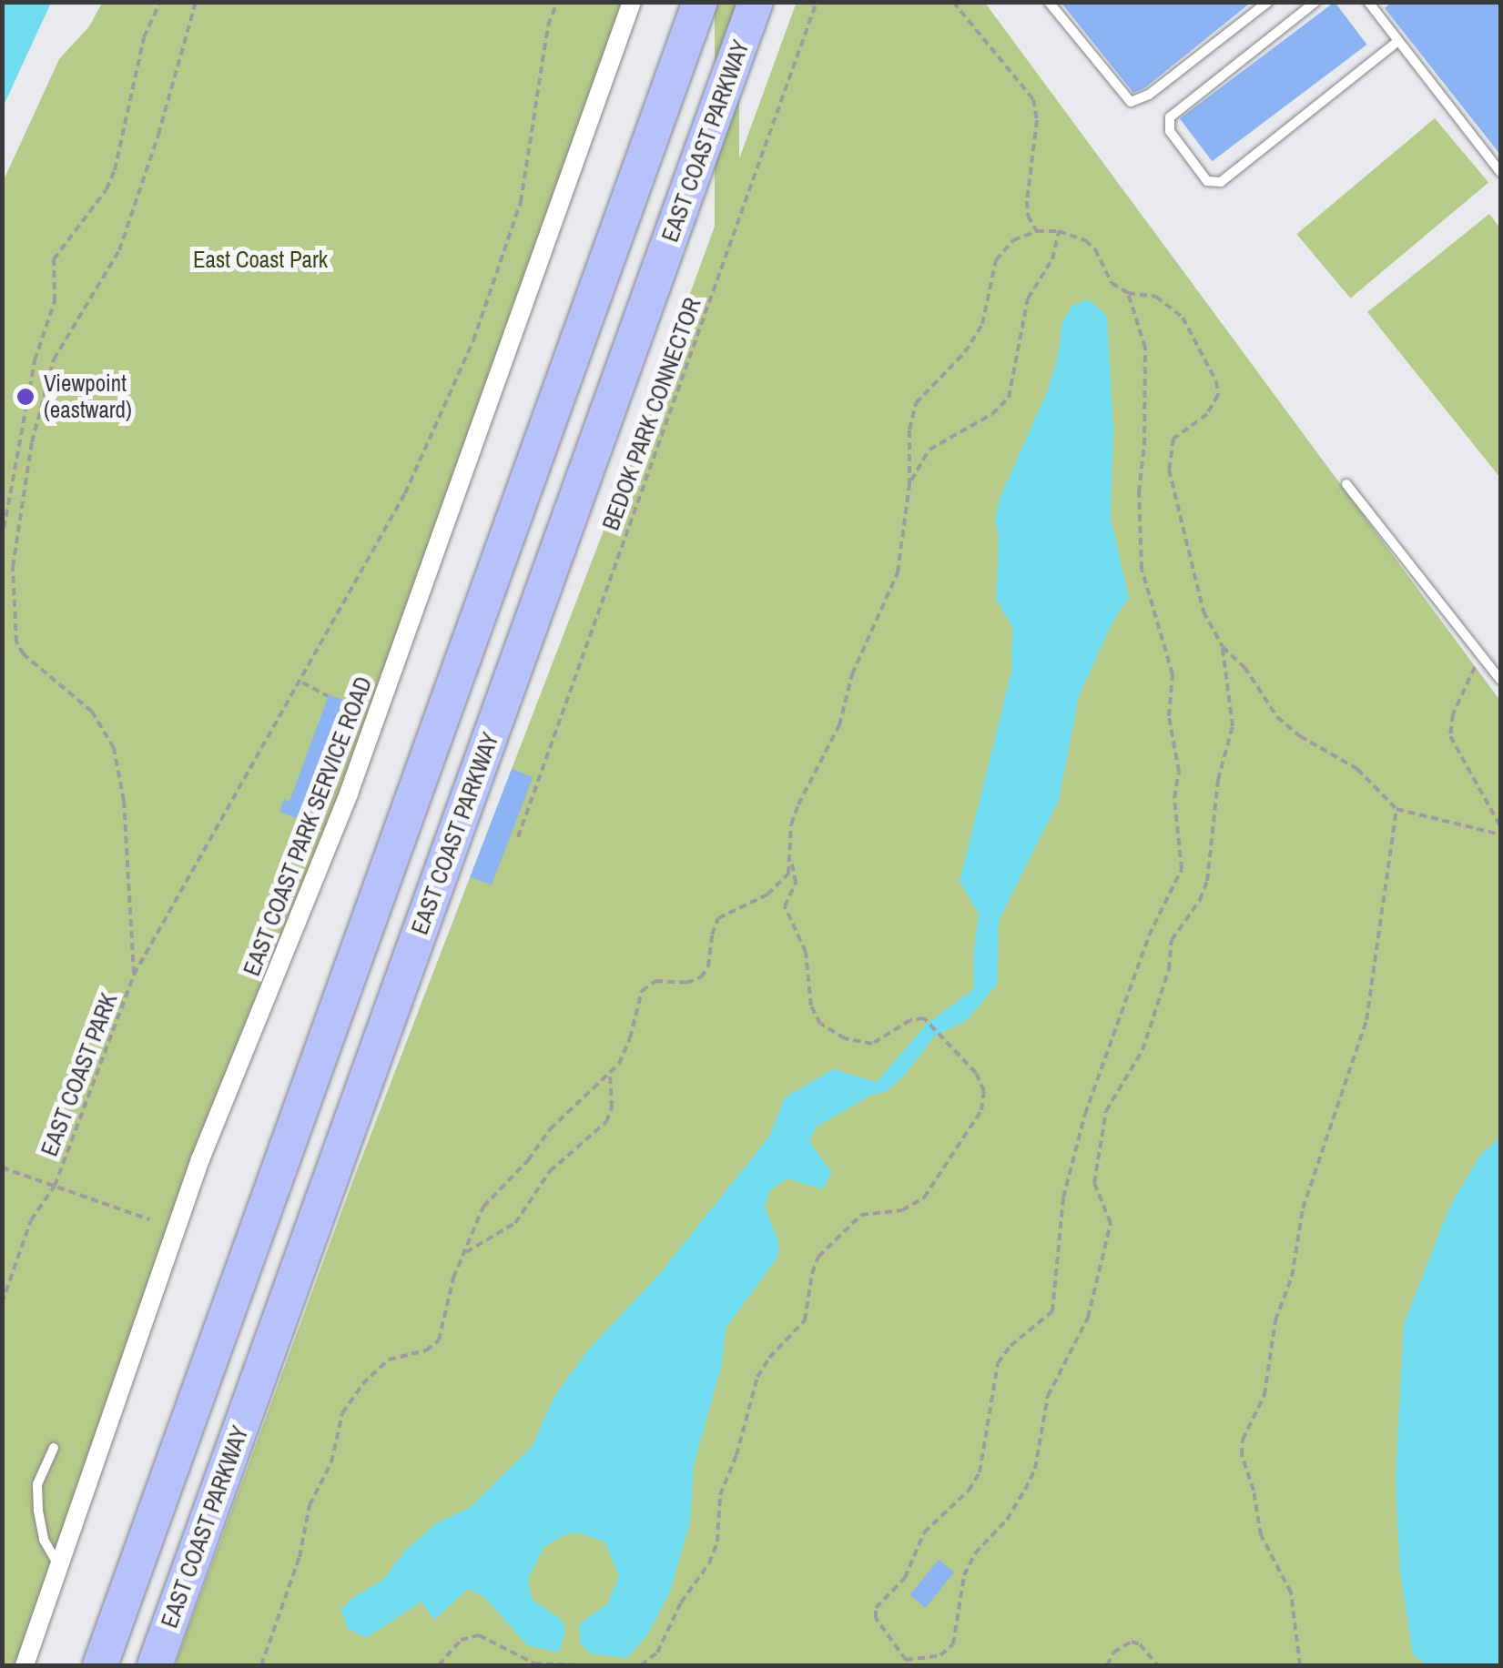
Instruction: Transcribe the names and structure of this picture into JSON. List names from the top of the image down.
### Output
{
  "streets": {
    "highway": ["EAST COAST PARKWAY"],
    "street": ["EAST COAST PARK SERVICE ROAD"],
    "path": ["BEDOK PARK CONNECTOR", "EAST COAST PARK"]
  },
  "parks": ["East Coast Park"],
  "places": ["Viewpoint (eastward)"]
}
